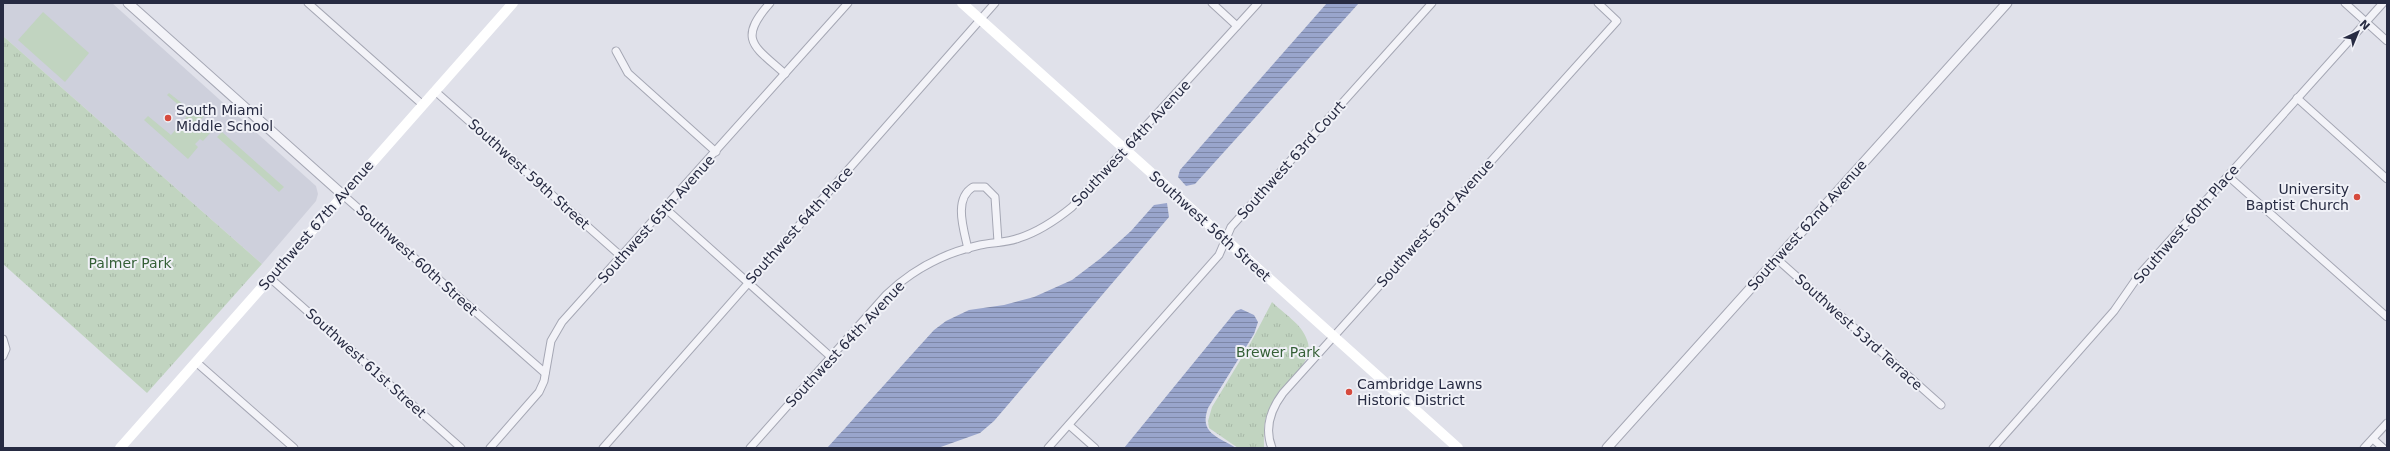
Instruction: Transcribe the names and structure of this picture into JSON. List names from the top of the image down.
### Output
{
  "streets": {
    "main road": ["Southwest 67th Avenue", "Southwest 56th Street"],
    "street": [
      "Southwest 64th Avenue",
      "Southwest 63rd Court",
      "Southwest 59th Street",
      "Southwest 65th Avenue",
      "Southwest 63rd Avenue",
      "Southwest 60th Place",
      "Southwest 64th Place",
      "Southwest 62nd Avenue",
      "Southwest 60th Street",
      "Southwest 53rd Terrace",
      "Southwest 61st Street"
    ]
  },
  "crossings": [
    ["Southwest 64th Avenue", "Southwest 56th Street"],
    ["Southwest 63rd Court", "Southwest 56th Street"],
    ["Southwest 59th Street", "Southwest 65th Avenue"],
    ["Southwest 59th Street", "Southwest 67th Avenue"],
    ["Southwest 65th Avenue", "Southwest 60th Street"],
    ["Southwest 63rd Avenue", "Southwest 56th Street"],
    ["Southwest 67th Avenue", "Southwest 60th Street"],
    ["Southwest 67th Avenue", "Southwest 61st Street"],
    ["Southwest 64th Place", "Southwest 56th Street"],
    ["Southwest 62nd Avenue", "Southwest 53rd Terrace"]
  ],
  "parks": ["Palmer Park", "Brewer Park"],
  "places": ["South Miami Middle School", "University Baptist Church", "Cambridge Lawns Historic District"],
  "north": "top right"
}
